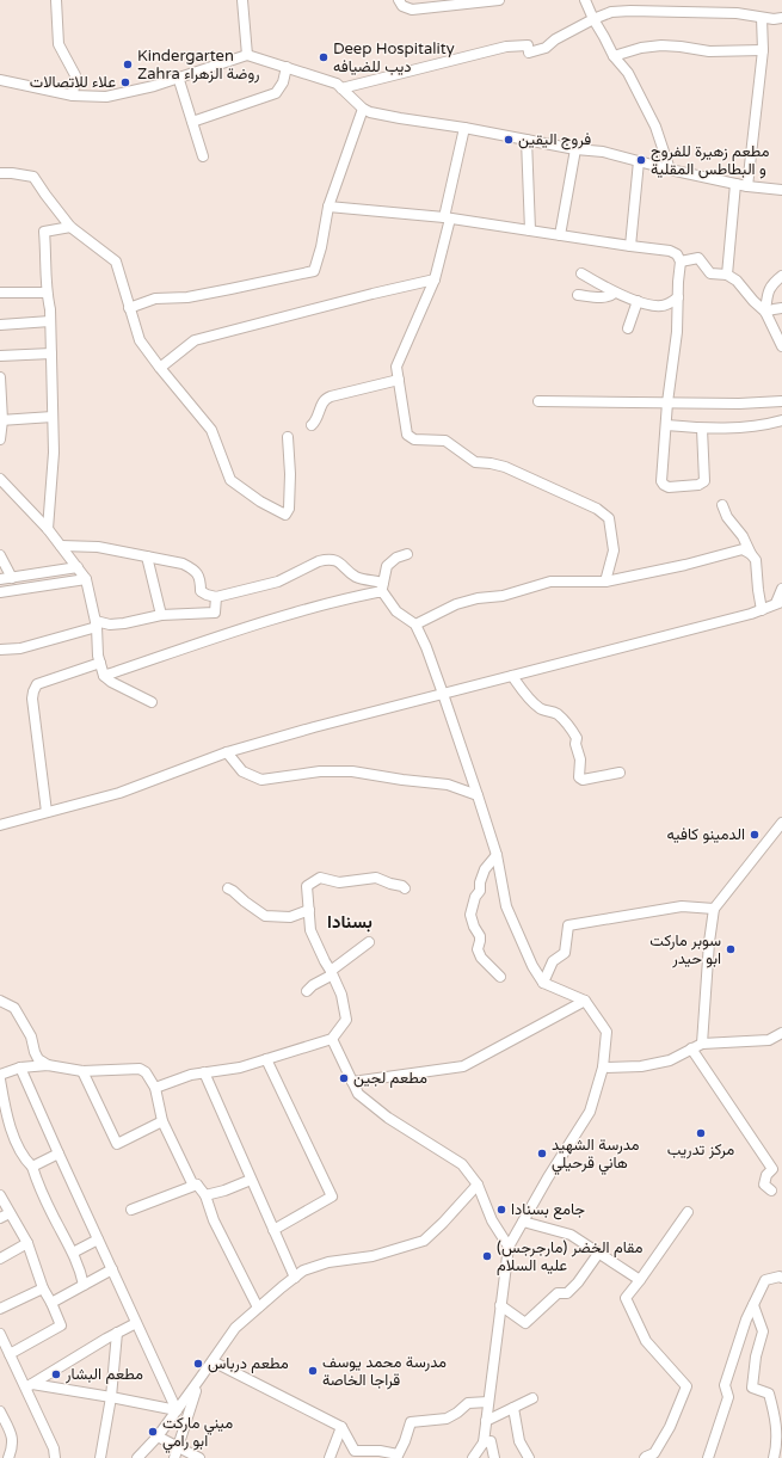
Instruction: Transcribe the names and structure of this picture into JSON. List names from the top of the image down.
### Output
{
  "districts": ["بسنادا"],
  "places": [
    "Deep Hospitality ديب للضيافه",
    "Kindergarten Zahra روضة الزهراء",
    "علاء للاتصالات",
    "فروج اليقين",
    "مطعم زهيرة للفروج و البطاطس المقلية",
    "الدمينو كافيه",
    "سوبر ماركت ابو حيدر",
    "مطعم لجين",
    "مركز تدريب",
    "مدرسة الشهيد هاني قرحيلي",
    "جامع بسنادا",
    "مقام الخضر (مارجرجس) عليه السلام",
    "مطعم درباس",
    "مدرسة محمد يوسف قراجا الخاصة",
    "مطعم البشار",
    "ميني ماركت ابو رامي"
  ]
}
